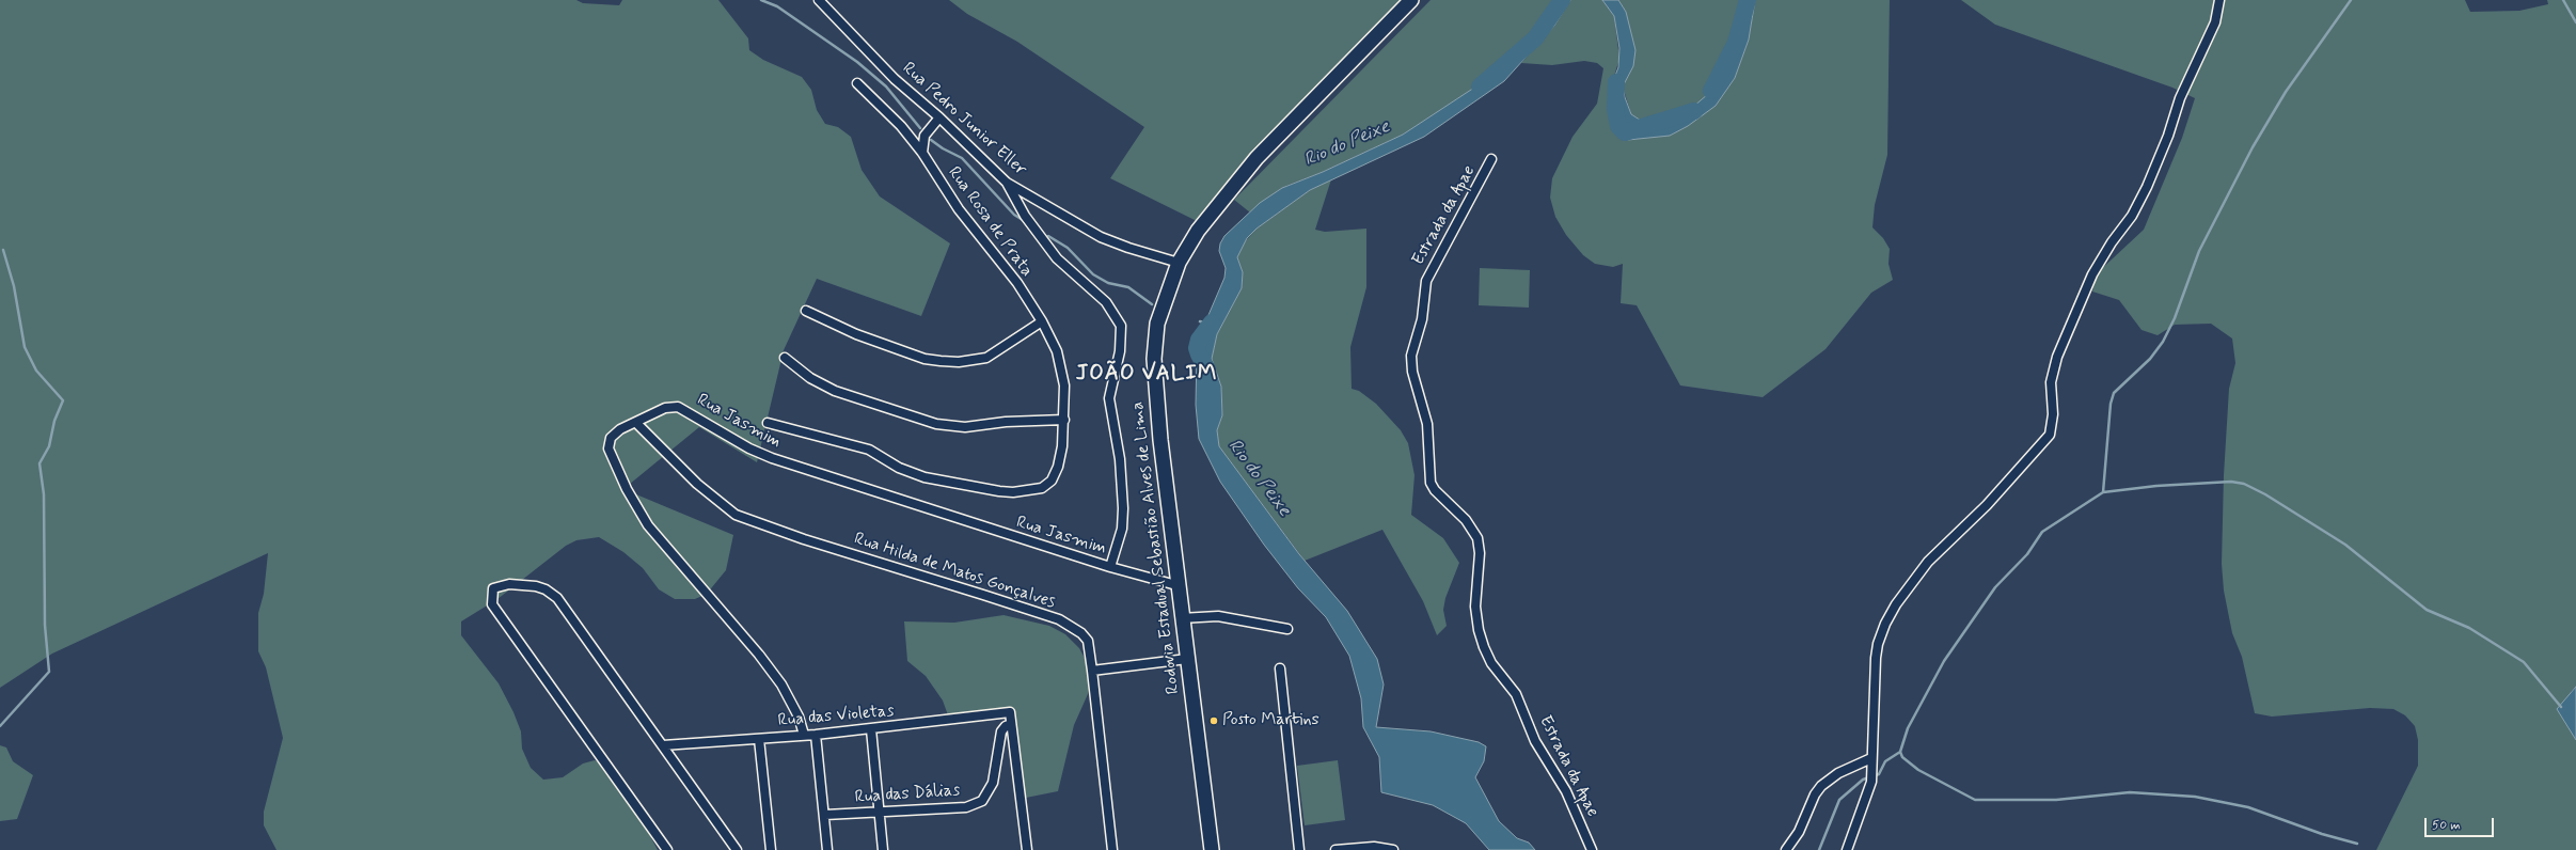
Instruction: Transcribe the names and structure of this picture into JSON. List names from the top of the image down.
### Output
{
  "streets": {
    "main road": ["Rodovia Estadual Sebastião Alves de Lima"],
    "street": [
      "Rua Pedro Junior Eller",
      "Estrada da Apae",
      "Rua Rosa de Prata",
      "Rua Jasmim",
      "Rua Hilda de Matos Gonçalves",
      "Rua das Violetas",
      "Rua das Dálias"
    ]
  },
  "crossings": [
    ["Rua Pedro Junior Eller", "Rua Rosa de Prata"],
    ["Rua Pedro Junior Eller", "Rodovia Estadual Sebastião Alves de Lima"],
    ["Rua Rosa de Prata", "Rua Jasmim"],
    ["Rua Jasmim", "Rodovia Estadual Sebastião Alves de Lima"],
    ["Rua Jasmim", "Rua Hilda de Matos Gonçalves"],
    ["Rua Jasmim", "Rua das Violetas"],
    ["Rua das Violetas", "Rua das Dálias"]
  ],
  "districts": ["JOÃO VALIM"],
  "water": ["Rio do Peixe"],
  "places": ["Posto Martins"],
  "scale_bar": "50 m"
}
